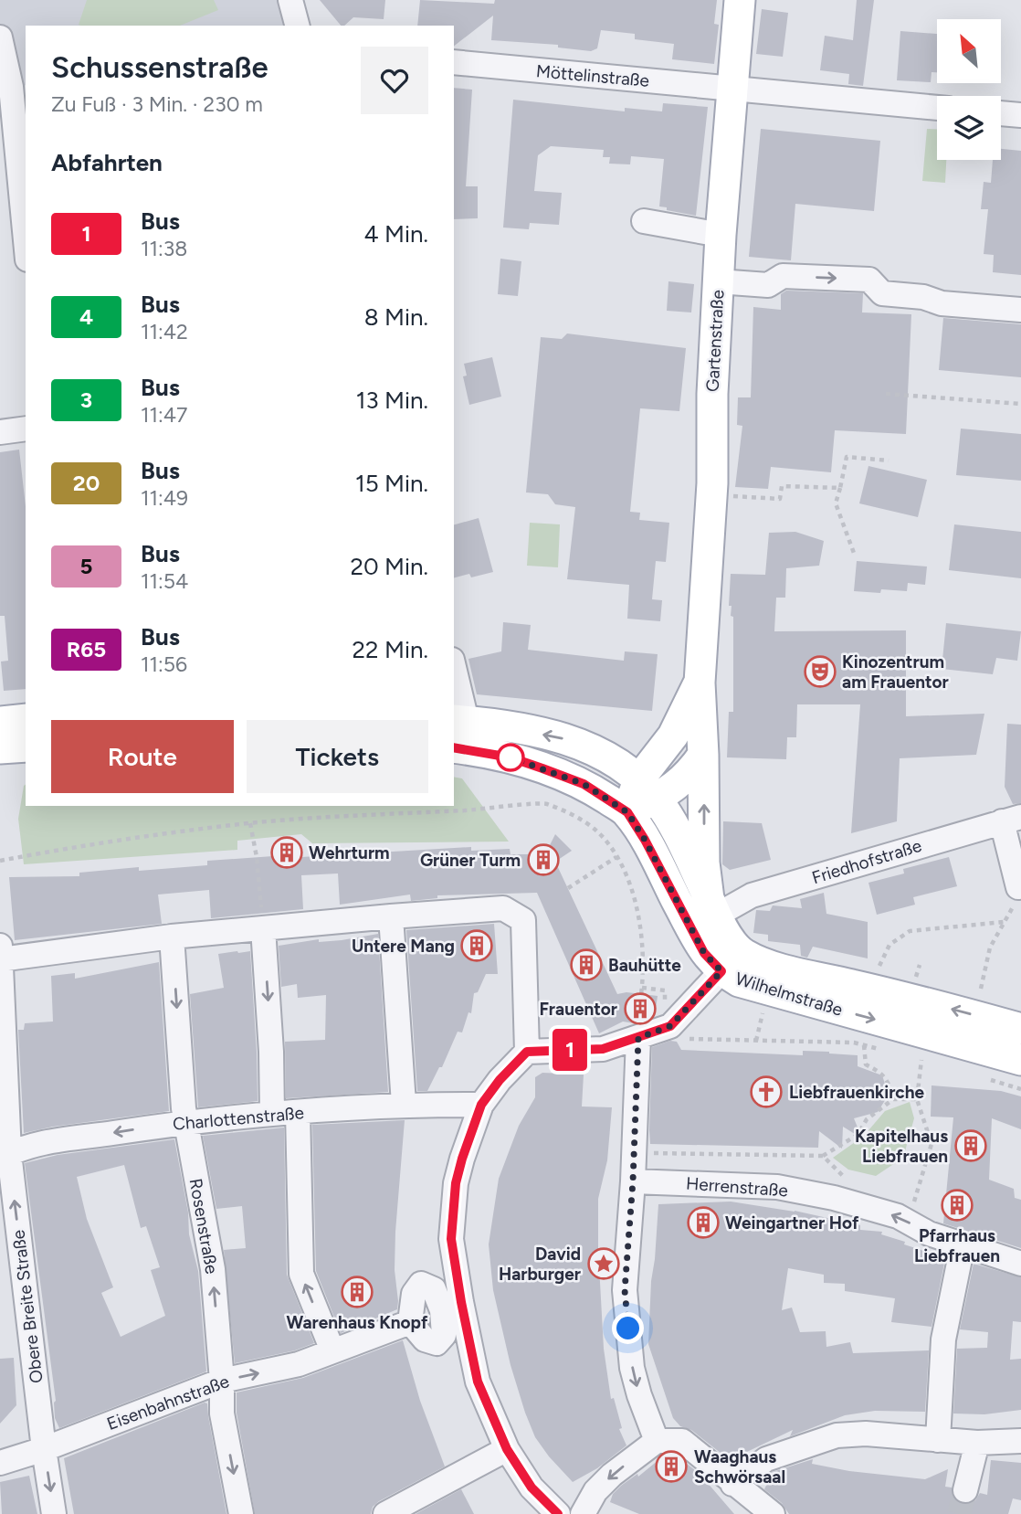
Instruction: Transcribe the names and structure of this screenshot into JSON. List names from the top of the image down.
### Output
{
  "streets": {
    "main road": ["Gartenstraße", "Wilhelmstraße"],
    "street": [
      "Möttelinstraße",
      "Friedhofstraße",
      "Charlottenstraße",
      "Herrenstraße",
      "Rosenstraße",
      "Obere Breite Straße",
      "Eisenbahnstraße"
    ]
  },
  "crossings": [
    ["Möttelinstraße", "Gartenstraße"],
    ["Charlottenstraße", "Rosenstraße"],
    ["Charlottenstraße", "Obere Breite Straße"],
    ["Rosenstraße", "Eisenbahnstraße"],
    ["Obere Breite Straße", "Eisenbahnstraße"]
  ],
  "one_way": ["Herrenstraße"],
  "places": {
    "theatre": ["Kinozentrum am Frauentor"],
    "building": [
      "Wehrturm",
      "Grüner Turm",
      "Untere Mang",
      "Bauhütte",
      "Frauentor",
      "Kapitelhaus Liebfrauen",
      "Pfarrhaus Liebfrauen",
      "Weingartner Hof",
      "Warenhaus Knopf",
      "Waaghaus Schwörsaal"
    ],
    "church": ["Liebfrauenkirche"],
    "place": ["David Harburger"]
  },
  "lines": ["bus line 1"],
  "north": "top left",
  "page": {
    "on_map": "1",
    "heading": [
      ["Schussenstraße", "Zu Fuß · 3 Min. · 230 m"],
      "Abfahrten"
    ],
    "list": [
      {
        "mark": "1",
        "name": "Bus",
        "note": "11:38",
        "value": "4 Min."
      },
      {
        "mark": "4",
        "name": "Bus",
        "note": "11:42",
        "value": "8 Min."
      },
      {
        "mark": "3",
        "name": "Bus",
        "note": "11:47",
        "value": "13 Min."
      },
      {
        "mark": "20",
        "name": "Bus",
        "note": "11:49",
        "value": "15 Min."
      },
      {
        "mark": "5",
        "name": "Bus",
        "note": "11:54",
        "value": "20 Min."
      },
      {
        "mark": "R65",
        "name": "Bus",
        "note": "11:56",
        "value": "22 Min."
      }
    ],
    "buttons": ["Route", "Tickets"]
  }
}
